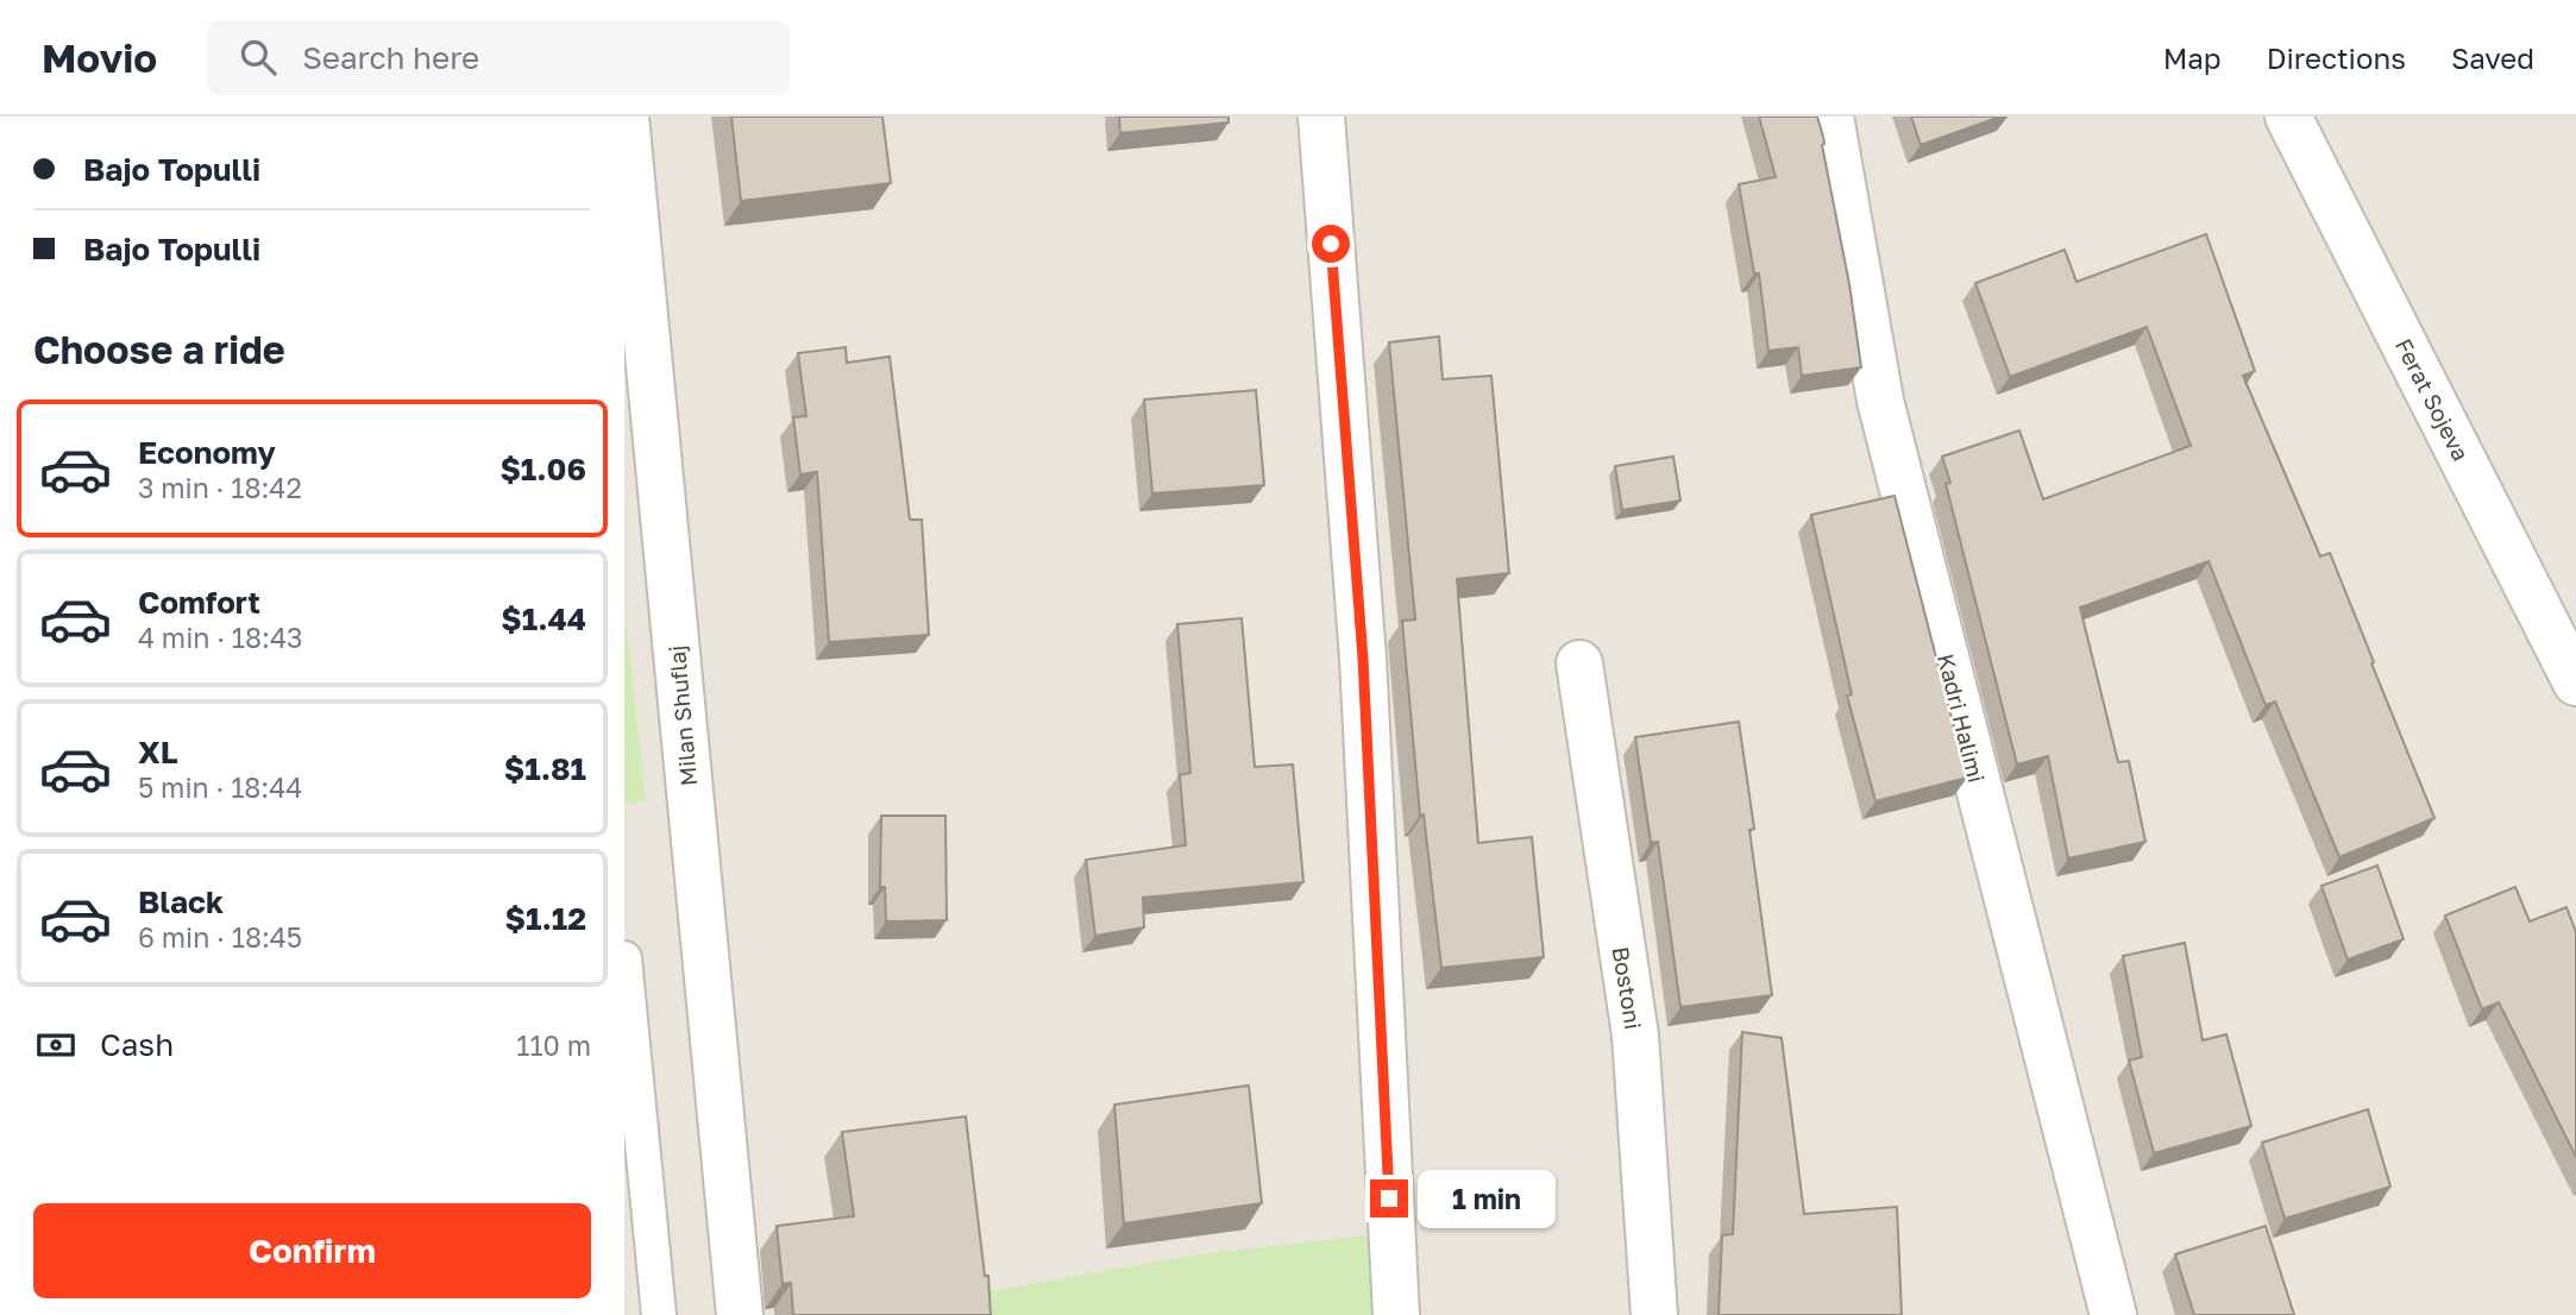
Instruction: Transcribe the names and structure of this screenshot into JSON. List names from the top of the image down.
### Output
{
  "streets": {
    "street": [
      "Ferat Sojeva",
      "Milan Shuflaj",
      "Kadri Halimi",
      "Bostoni"
    ]
  },
  "page": {
    "header": "Movio",
    "search": "Search here",
    "nav": ["Map", "Directions", "Saved"],
    "banner": ["Bajo Topulli", "Bajo Topulli"],
    "heading": "Choose a ride",
    "list": [
      {
        "name": "Economy",
        "note": "3 min · 18:42",
        "value": "$1.06"
      },
      {
        "name": "Comfort",
        "note": "4 min · 18:43",
        "value": "$1.44"
      },
      {
        "name": "XL",
        "note": "5 min · 18:44",
        "value": "$1.81"
      },
      {
        "name": "Black",
        "note": "6 min · 18:45",
        "value": "$1.12"
      }
    ],
    "pay": ["Cash", "110 m"],
    "bubble": "1 min",
    "buttons": "Confirm"
  }
}
